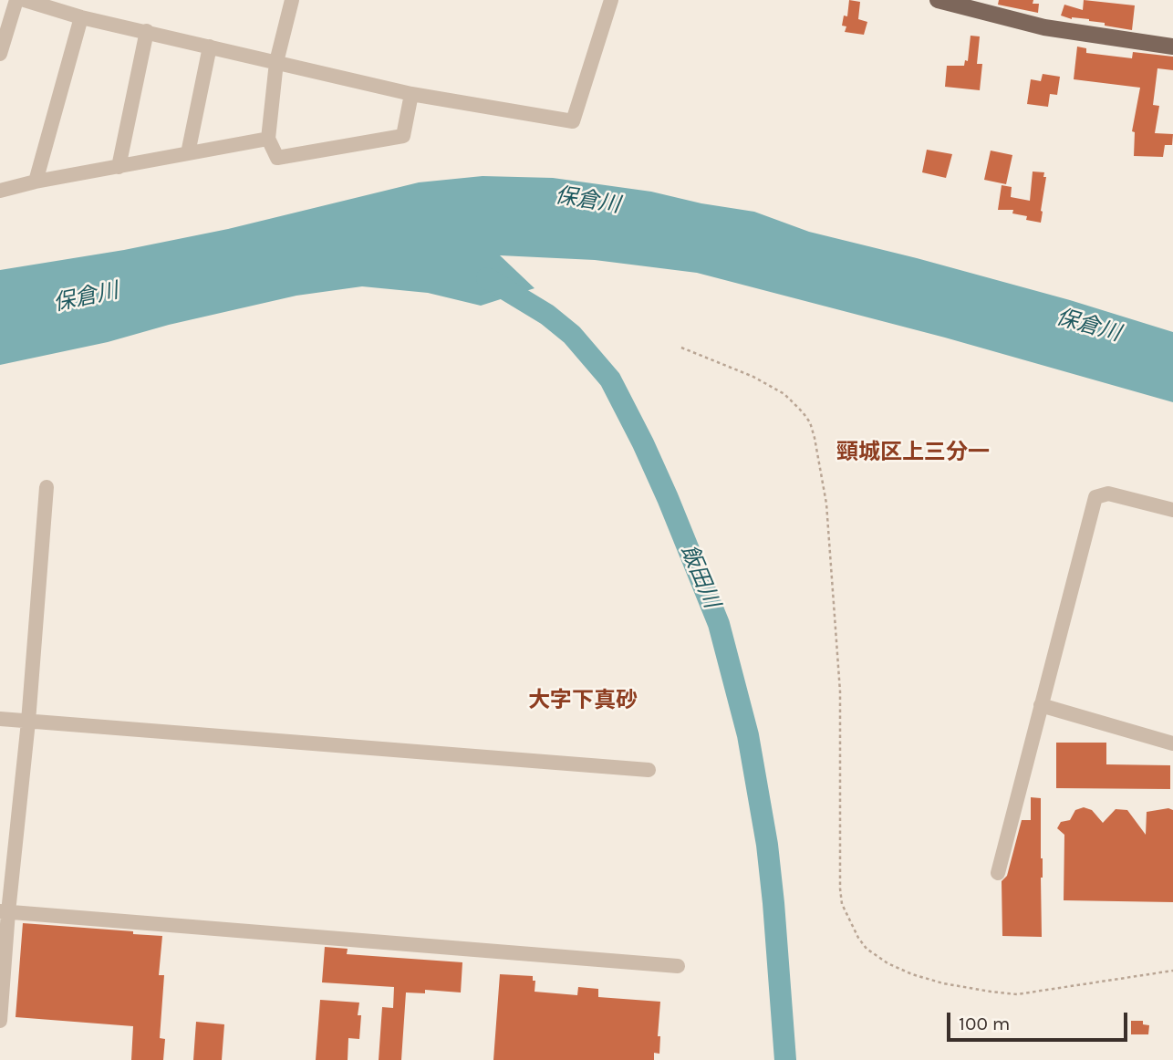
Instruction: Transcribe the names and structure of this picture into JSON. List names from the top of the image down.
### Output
{
  "districts": ["頸城区上三分一", "大字下真砂"],
  "water": ["保倉川", "飯田川"],
  "scale_bar": "100 m"
}
